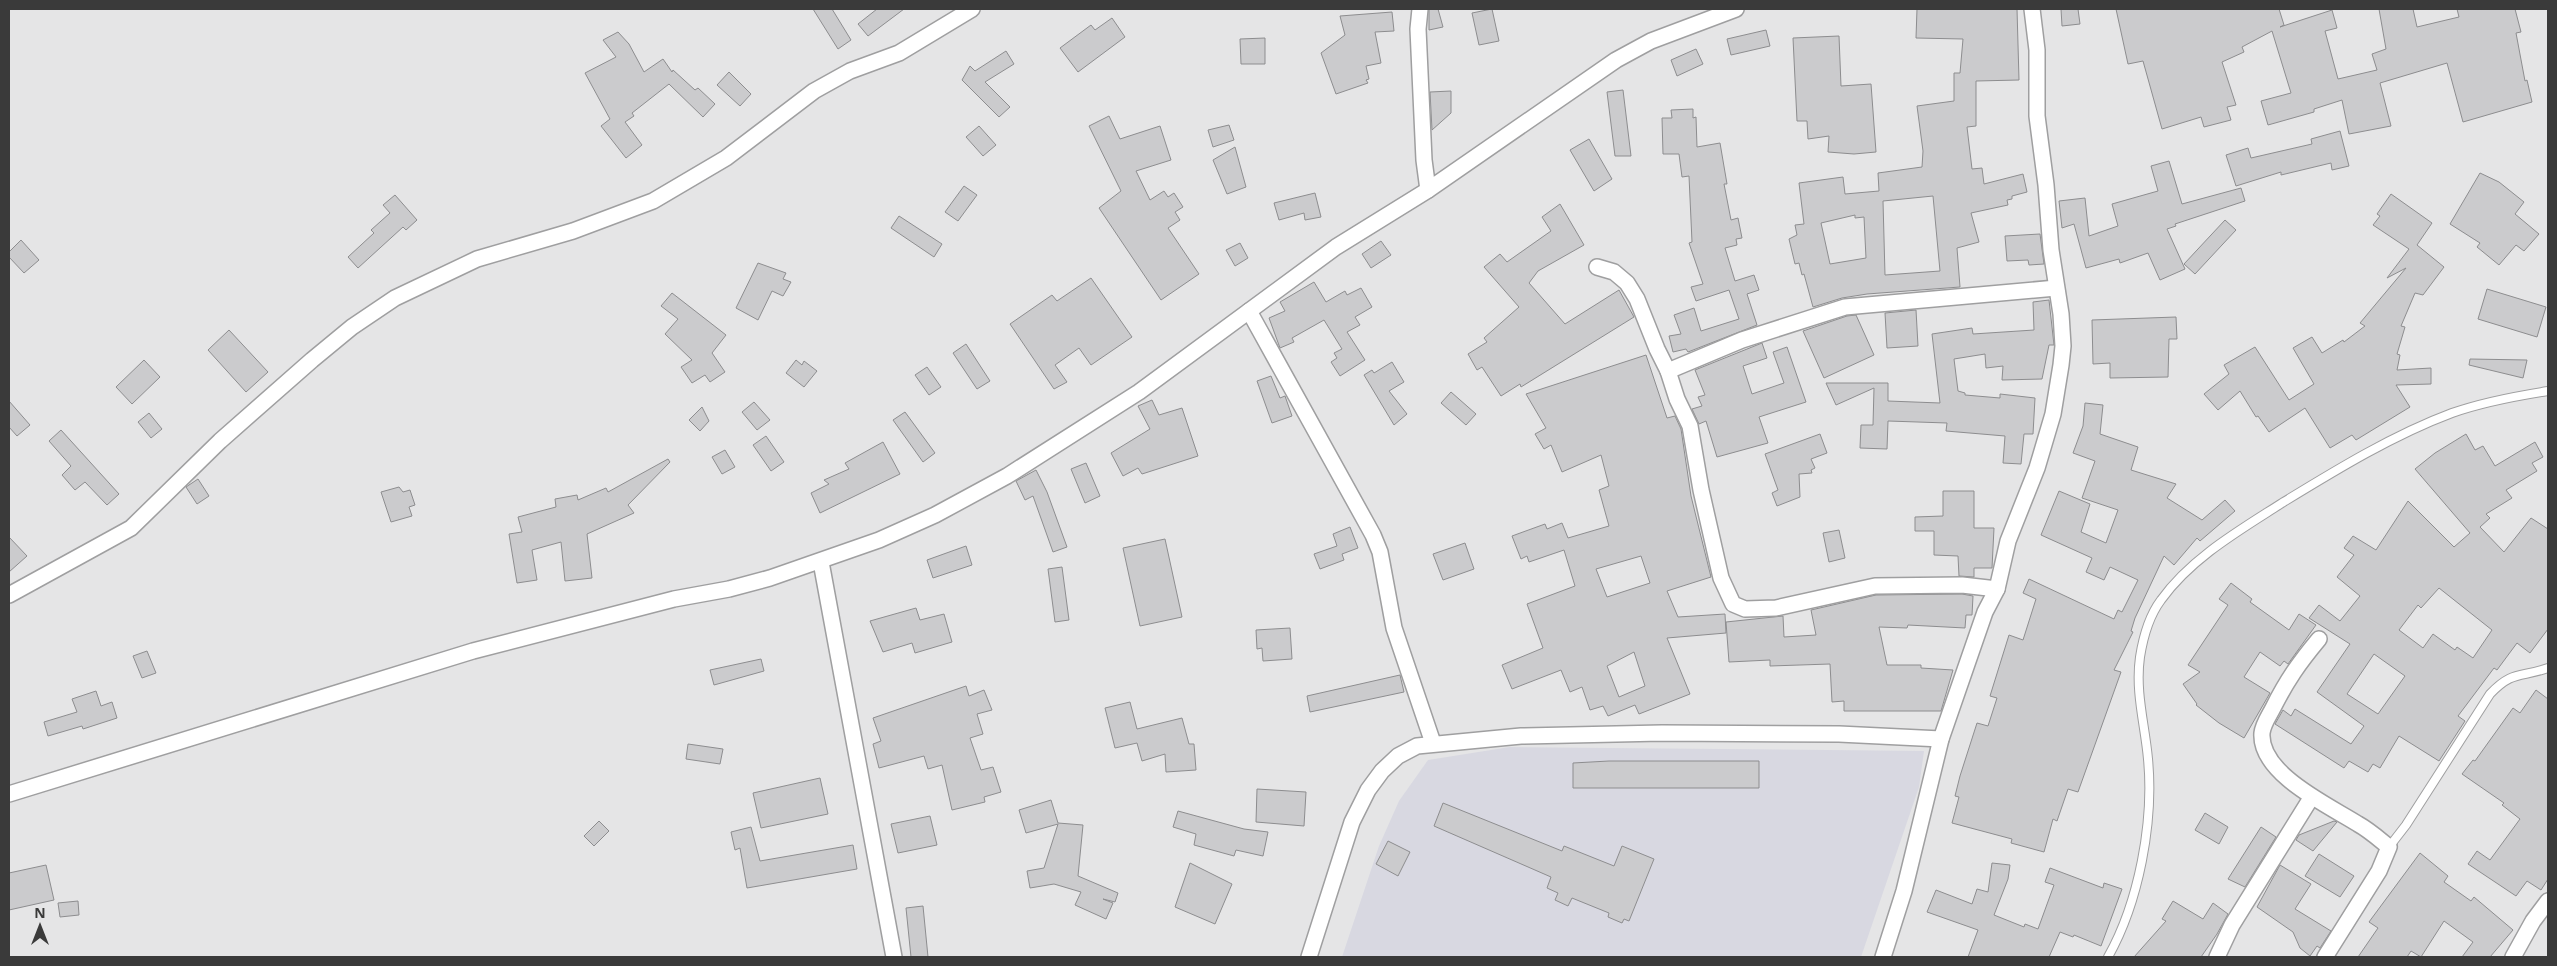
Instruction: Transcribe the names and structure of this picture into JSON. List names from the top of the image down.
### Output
{
  "north": "top"
}
